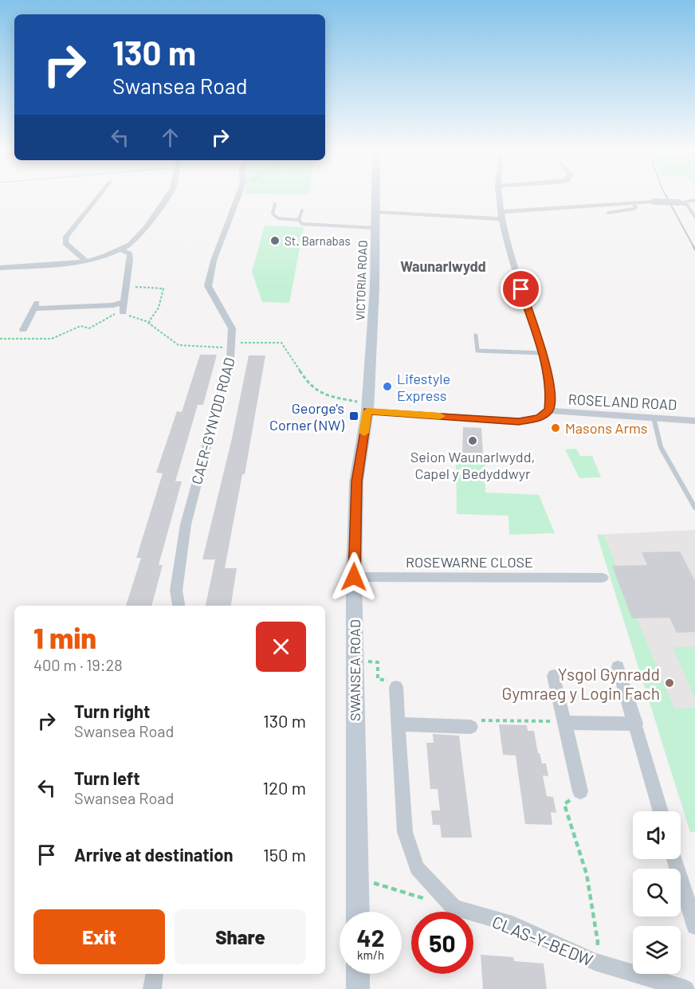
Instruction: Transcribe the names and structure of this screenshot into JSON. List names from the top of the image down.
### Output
{
  "streets": {
    "main road": ["VICTORIA ROAD", "SWANSEA ROAD"],
    "street": [
      "ROSELAND ROAD",
      "CAER-GYNYDD ROAD",
      "ROSEWARNE CLOSE",
      "CLAS-Y-BEDW"
    ]
  },
  "crossings": [
    ["VICTORIA ROAD", "SWANSEA ROAD"],
    ["ROSEWARNE CLOSE", "SWANSEA ROAD"]
  ],
  "districts": ["Waunarlwydd"],
  "places": {
    "other": [
      "St. Barnabas",
      "Lifestyle Express",
      "Masons Arms",
      "Seion Waunarlwydd, Capel y Bedyddwyr",
      "Ysgol Gynradd Gymraeg y Login Fach"
    ],
    "transit": ["George's Corner (NW)"]
  },
  "page": {
    "turn": ["130 m", "Swansea Road"],
    "heading": ["1 min", "400 m · 19:28"],
    "list": [
      {
        "name": "Turn right",
        "note": "Swansea Road",
        "value": "130 m"
      },
      {
        "name": "Turn left",
        "note": "Swansea Road",
        "value": "120 m"
      },
      {
        "name": "Arrive at destination",
        "value": "150 m"
      }
    ],
    "buttons": ["Exit", "Share"],
    "speed": "42 km/h",
    "limit": "50"
  }
}
